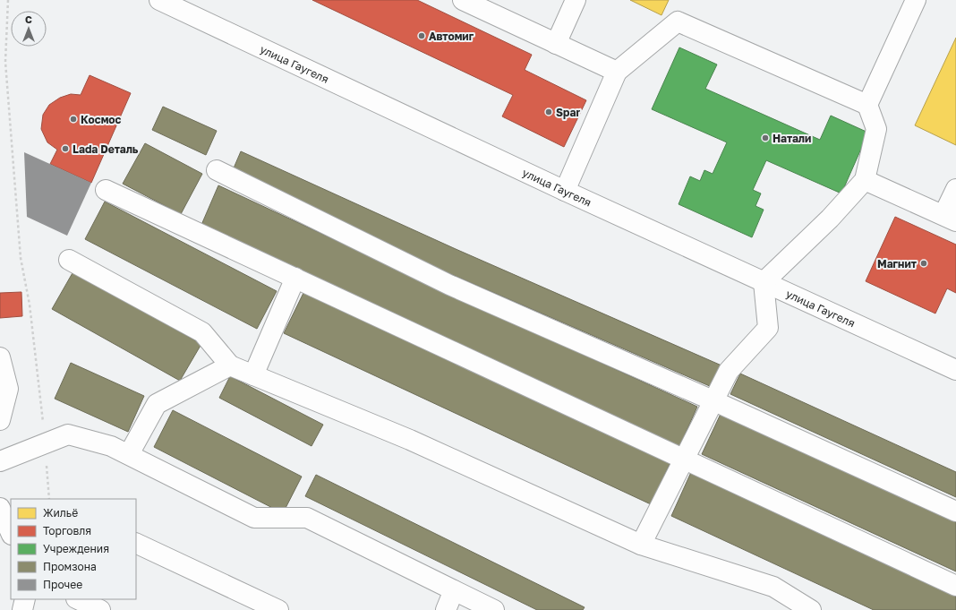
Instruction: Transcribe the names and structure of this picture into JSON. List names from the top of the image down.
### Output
{
  "streets": {
    "street": ["улица Гаугеля"]
  },
  "places": [
    "Автомиг",
    "Spar",
    "Космос",
    "Натали",
    "Lada Dеталь",
    "Магнит"
  ],
  "legend": [
    "Жильё",
    "Торговля",
    "Учреждения",
    "Промзона",
    "Прочее"
  ],
  "north": "top"
}
